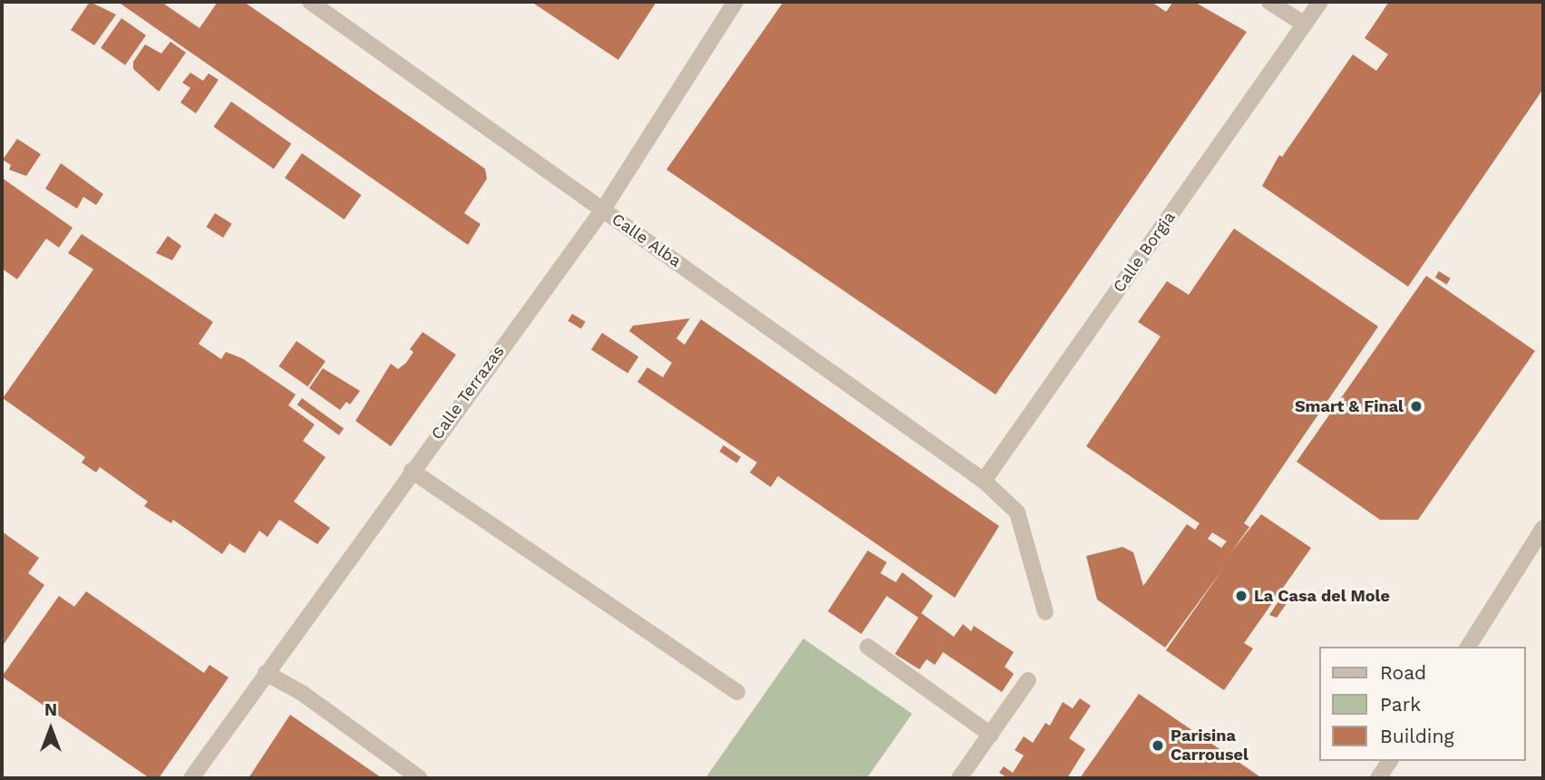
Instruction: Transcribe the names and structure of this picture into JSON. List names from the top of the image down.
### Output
{
  "streets": {
    "street": ["Calle Alba", "Calle Borgia", "Calle Terrazas"]
  },
  "crossings": [
    ["Calle Alba", "Calle Borgia"],
    ["Calle Alba", "Calle Terrazas"]
  ],
  "places": ["Smart & Final", "La Casa del Mole", "Parisina Carrousel"],
  "legend": ["Road", "Park", "Building"],
  "north": "top"
}
